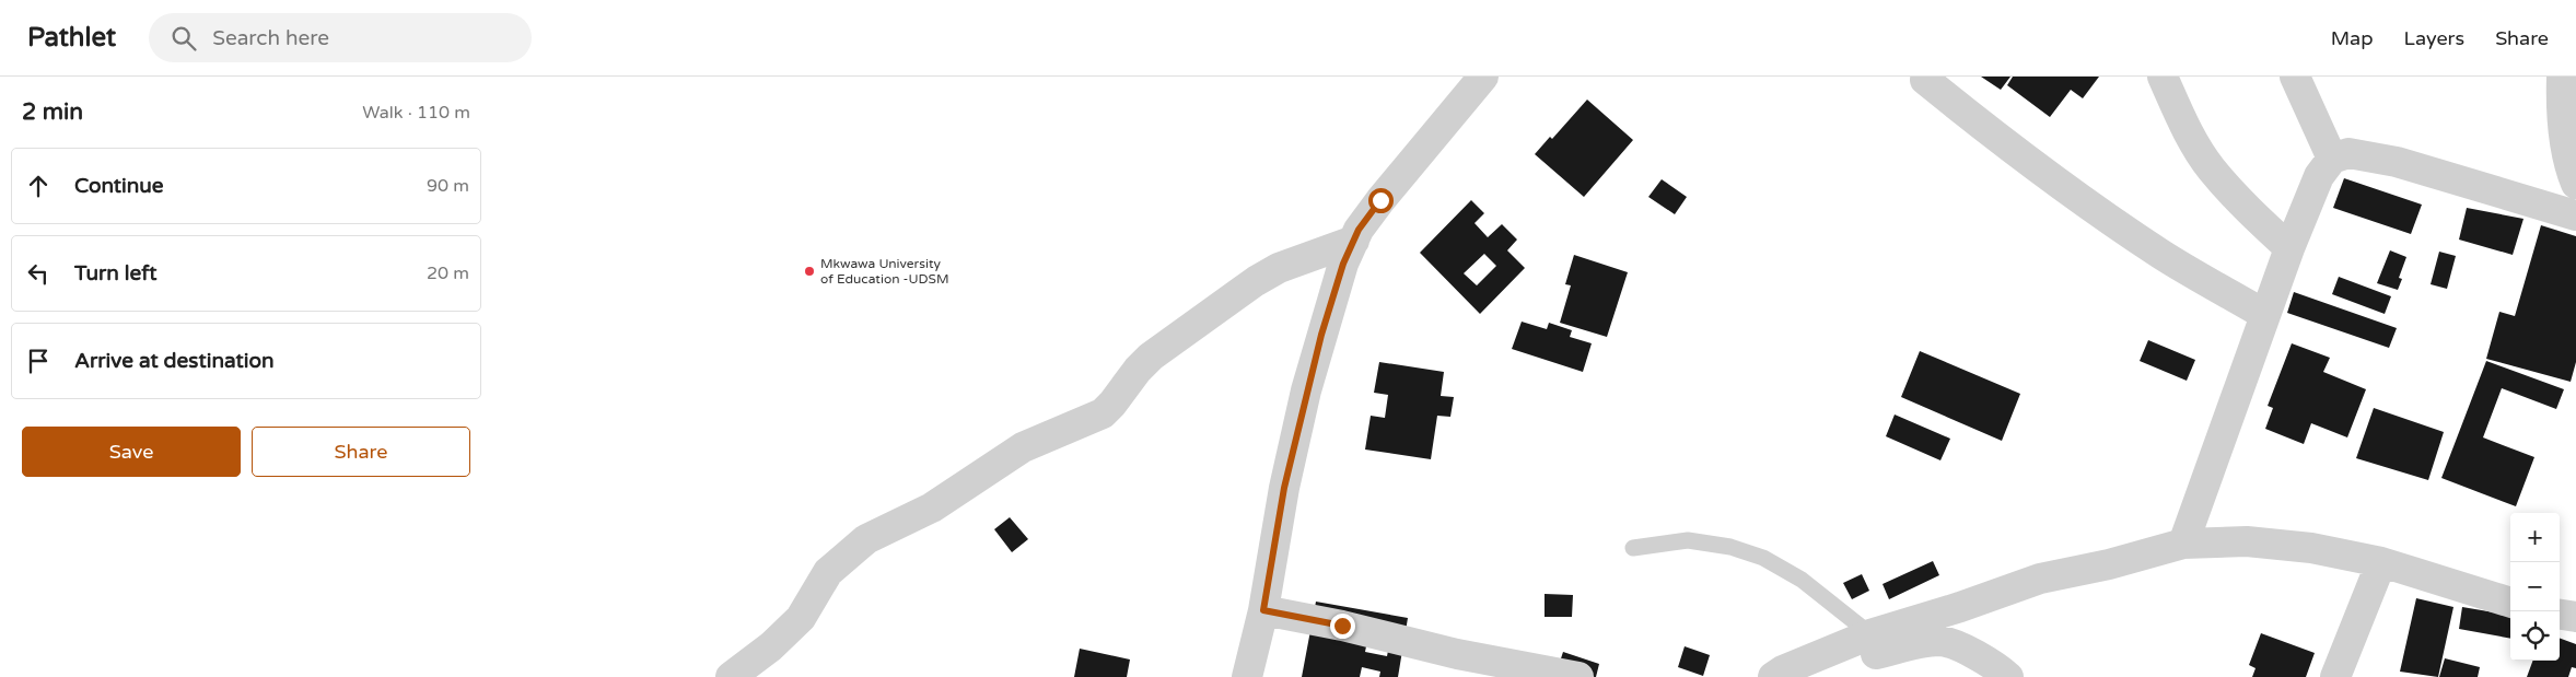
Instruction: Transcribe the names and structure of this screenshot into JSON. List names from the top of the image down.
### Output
{
  "places": ["Mkwawa University of Education -UDSM"],
  "page": {
    "header": "Pathlet",
    "search": "Search here",
    "nav": ["Map", "Layers", "Share"],
    "heading": ["2 min", "Walk · 110 m"],
    "list": [
      ["Continue", "90 m"],
      ["Turn left", "20 m"],
      "Arrive at destination"
    ],
    "buttons": ["Save", "Share"],
    "map_buttons": ["+", "−"]
  }
}
